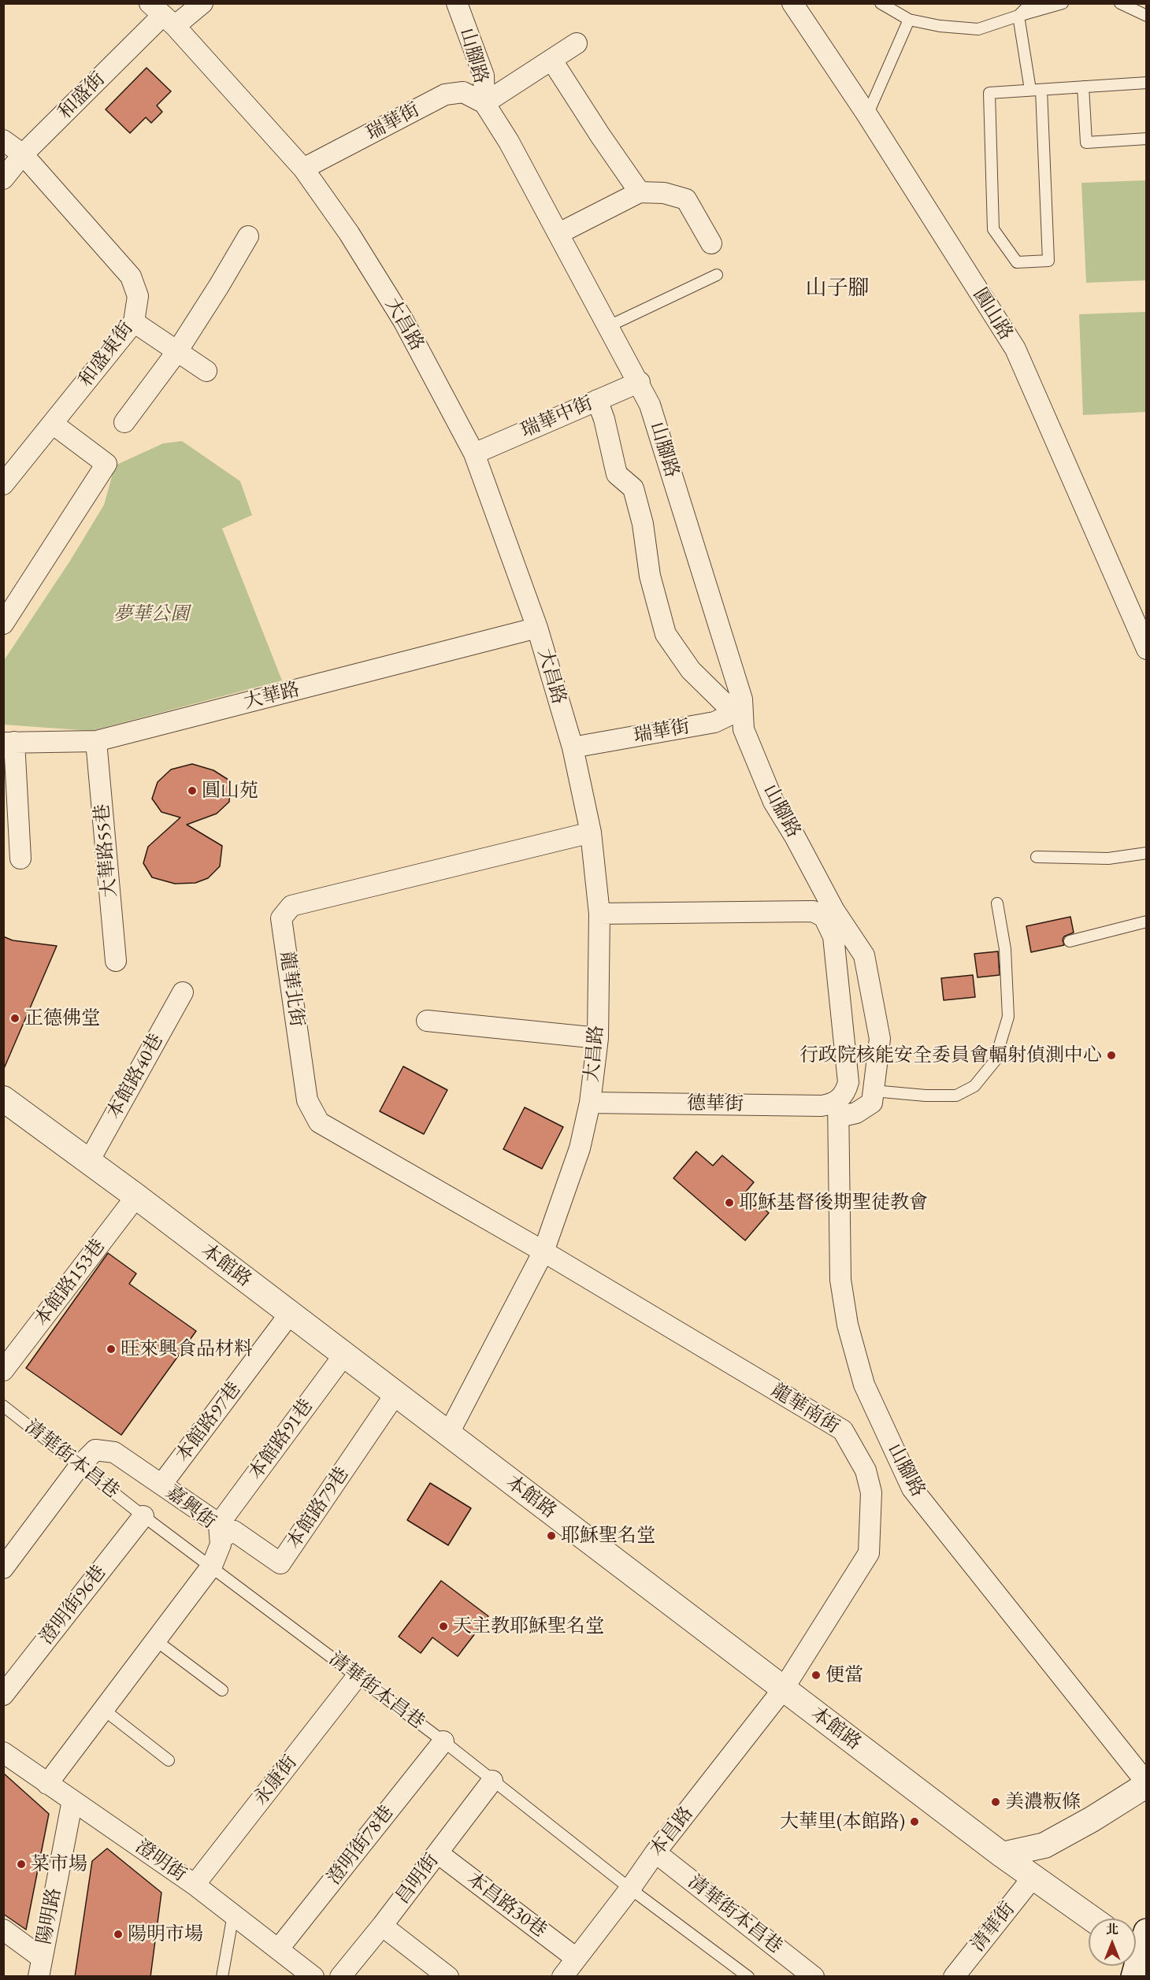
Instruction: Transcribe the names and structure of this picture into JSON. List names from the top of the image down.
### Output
{
  "streets": {
    "street": [
      "山腳路",
      "和盛街",
      "瑞華街",
      "圓山路",
      "大昌路",
      "和盛東街",
      "瑞華中街",
      "大華路",
      "大華路55巷",
      "龍華北街",
      "本館路40巷",
      "德華街",
      "本館路",
      "本館路153巷",
      "龍華南街",
      "本館路97巷",
      "本館路91巷",
      "清華街本昌巷",
      "嘉興街",
      "本館路79巷",
      "澄明街96巷",
      "永康街",
      "本昌路",
      "澄明街78巷",
      "澄明街",
      "昌明街",
      "本昌路30巷",
      "陽明路",
      "清華街"
    ]
  },
  "crossings": [
    ["山腳路", "瑞華街"],
    ["山腳路", "瑞華中街"],
    ["山腳路", "德華街"],
    ["山腳路", "本館路"],
    ["和盛街", "大昌路"],
    ["和盛街", "和盛東街"],
    ["瑞華街", "大昌路"],
    ["大昌路", "瑞華中街"],
    ["大昌路", "大華路"],
    ["大昌路", "龍華北街"],
    ["大昌路", "德華街"],
    ["大昌路", "本館路"],
    ["大昌路", "龍華南街"],
    ["大華路", "大華路55巷"],
    ["龍華北街", "龍華南街"],
    ["本館路40巷", "本館路"],
    ["本館路", "本館路153巷"],
    ["本館路", "龍華南街"],
    ["本館路", "本館路97巷"],
    ["本館路", "本館路91巷"],
    ["本館路", "本館路79巷"],
    ["本館路", "本昌路"],
    ["本館路", "清華街"],
    ["龍華南街", "本昌路"],
    ["本館路97巷", "嘉興街"],
    ["本館路91巷", "嘉興街"],
    ["本館路91巷", "本館路79巷"],
    ["清華街本昌巷", "嘉興街"],
    ["清華街本昌巷", "澄明街96巷"],
    ["清華街本昌巷", "永康街"],
    ["清華街本昌巷", "本昌路"],
    ["清華街本昌巷", "澄明街78巷"],
    ["清華街本昌巷", "昌明街"],
    ["嘉興街", "本館路79巷"],
    ["嘉興街", "澄明街"],
    ["永康街", "澄明街"],
    ["本昌路", "本昌路30巷"],
    ["澄明街78巷", "澄明街"],
    ["澄明街", "陽明路"],
    ["昌明街", "本昌路30巷"]
  ],
  "districts": ["山子腳"],
  "parks": ["夢華公園"],
  "places": [
    "圓山苑",
    "正德佛堂",
    "行政院核能安全委員會輻射偵測中心",
    "耶穌基督後期聖徒教會",
    "旺來興食品材料",
    "耶穌聖名堂",
    "天主教耶穌聖名堂",
    "便當",
    "美濃粄條",
    "大華里(本館路)",
    "菜市場",
    "陽明市場"
  ],
  "north": "top"
}
